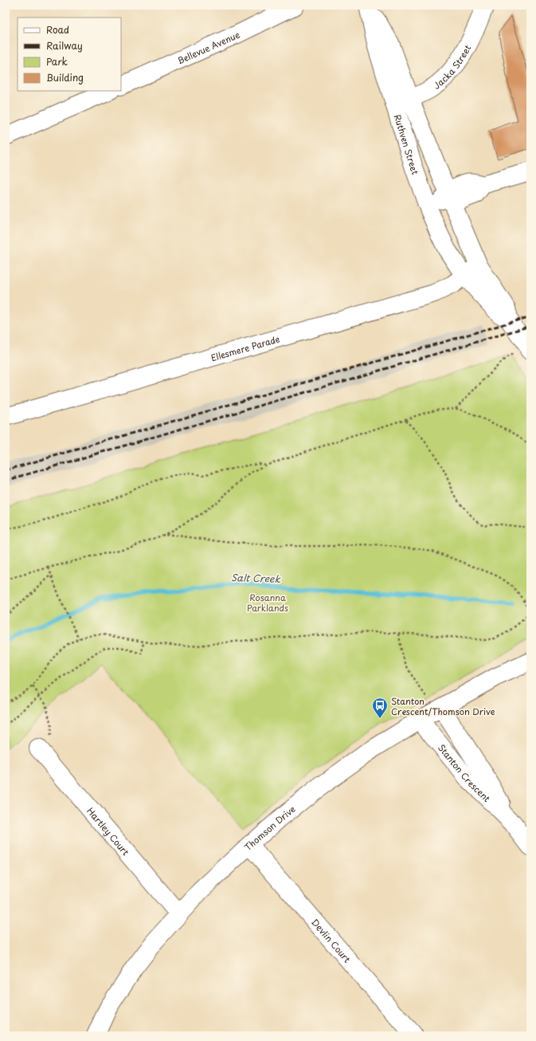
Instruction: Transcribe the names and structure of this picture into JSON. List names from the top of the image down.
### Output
{
  "streets": {
    "street": [
      "Bellevue Avenue",
      "Jacka Street",
      "Ruthven Street",
      "Ellesmere Parade",
      "Stanton Crescent",
      "Thomson Drive",
      "Hartley Court",
      "Devlin Court"
    ]
  },
  "crossings": [
    ["Jacka Street", "Ruthven Street"],
    ["Ruthven Street", "Ellesmere Parade"],
    ["Stanton Crescent", "Thomson Drive"],
    ["Thomson Drive", "Hartley Court"],
    ["Thomson Drive", "Devlin Court"]
  ],
  "water": ["Salt Creek"],
  "parks": ["Rosanna Parklands"],
  "places": {
    "bus stop": ["Stanton Crescent/Thomson Drive"]
  },
  "legend": [
    "Road",
    "Railway",
    "Park",
    "Building"
  ]
}
